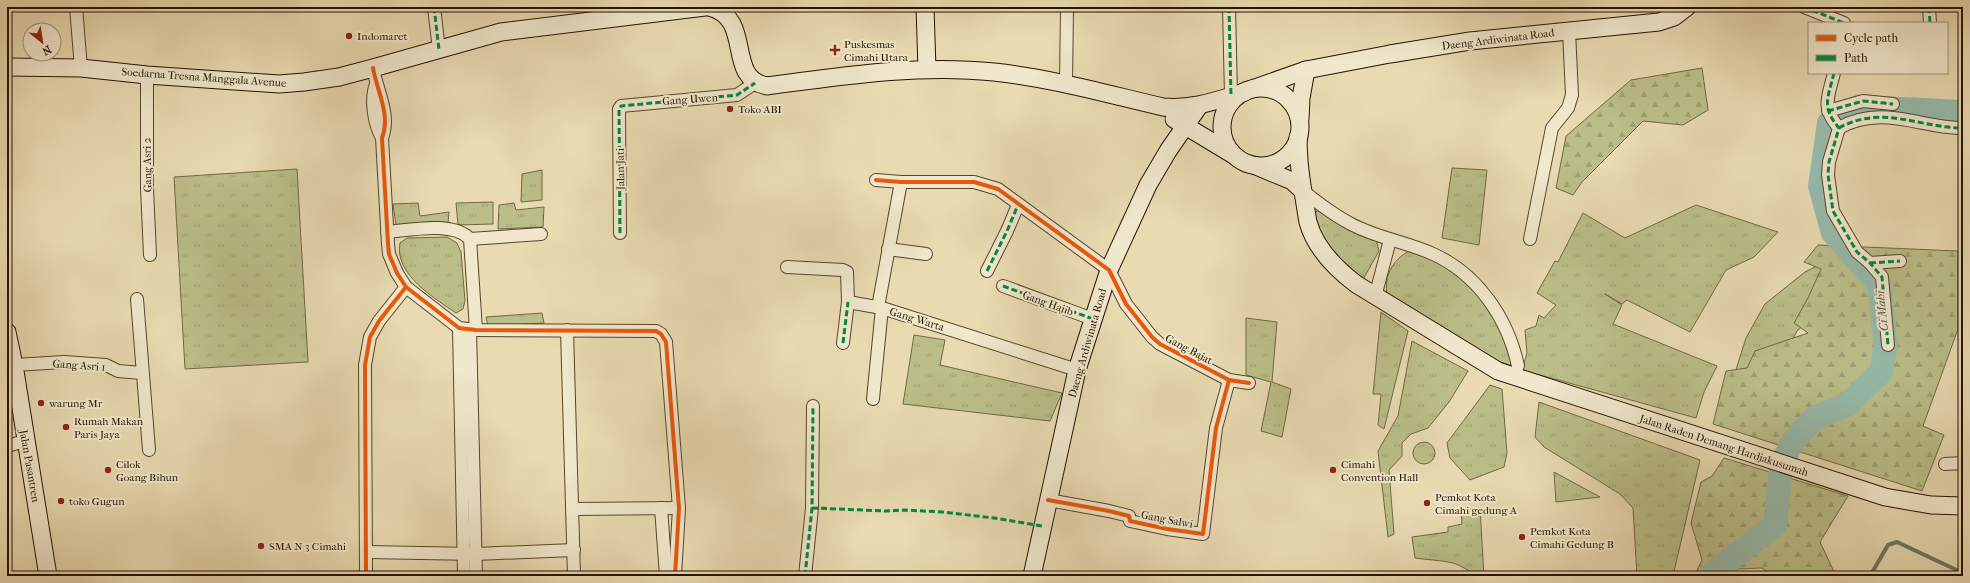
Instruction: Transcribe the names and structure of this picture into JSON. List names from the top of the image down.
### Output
{
  "streets": {
    "main road": [
      "Daeng Ardiwinata Road",
      "Soedarna Tresna Manggala Avenue",
      "Jalan Raden Demang Hardjakusumah",
      "Jalan Pasantren"
    ],
    "street": [
      "Gang Uwen",
      "Gang Asri 2",
      "Jalan Jati",
      "Gang Hajib",
      "Gang Warta",
      "Gang Bajat",
      "Gang Asri 1",
      "Gang Salwi"
    ]
  },
  "crossings": [
    ["Daeng Ardiwinata Road", "Gang Hajib"],
    ["Daeng Ardiwinata Road", "Gang Warta"],
    ["Daeng Ardiwinata Road", "Gang Bajat"],
    ["Daeng Ardiwinata Road", "Jalan Raden Demang Hardjakusumah"],
    ["Daeng Ardiwinata Road", "Gang Salwi"],
    ["Soedarna Tresna Manggala Avenue", "Gang Asri 2"],
    ["Gang Uwen", "Jalan Jati"],
    ["Gang Bajat", "Gang Salwi"],
    ["Gang Asri 1", "Jalan Pasantren"]
  ],
  "water": ["Ci Mahi"],
  "places": {
    "other": [
      "Indomaret",
      "Toko ABI",
      "warung Mr",
      "Rumah Makan Paris Jaya",
      "Cilok Goang Bihun",
      "Cimahi Convention Hall",
      "toko Gugun",
      "Pemkot Kota Cimahi gedung A",
      "Pemkot Kota Cimahi Gedung B",
      "SMA N 3 Cimahi"
    ],
    "health": ["Puskesmas Cimahi Utara"]
  },
  "legend": ["Cycle path", "Path"],
  "north": "bottom right"
}
